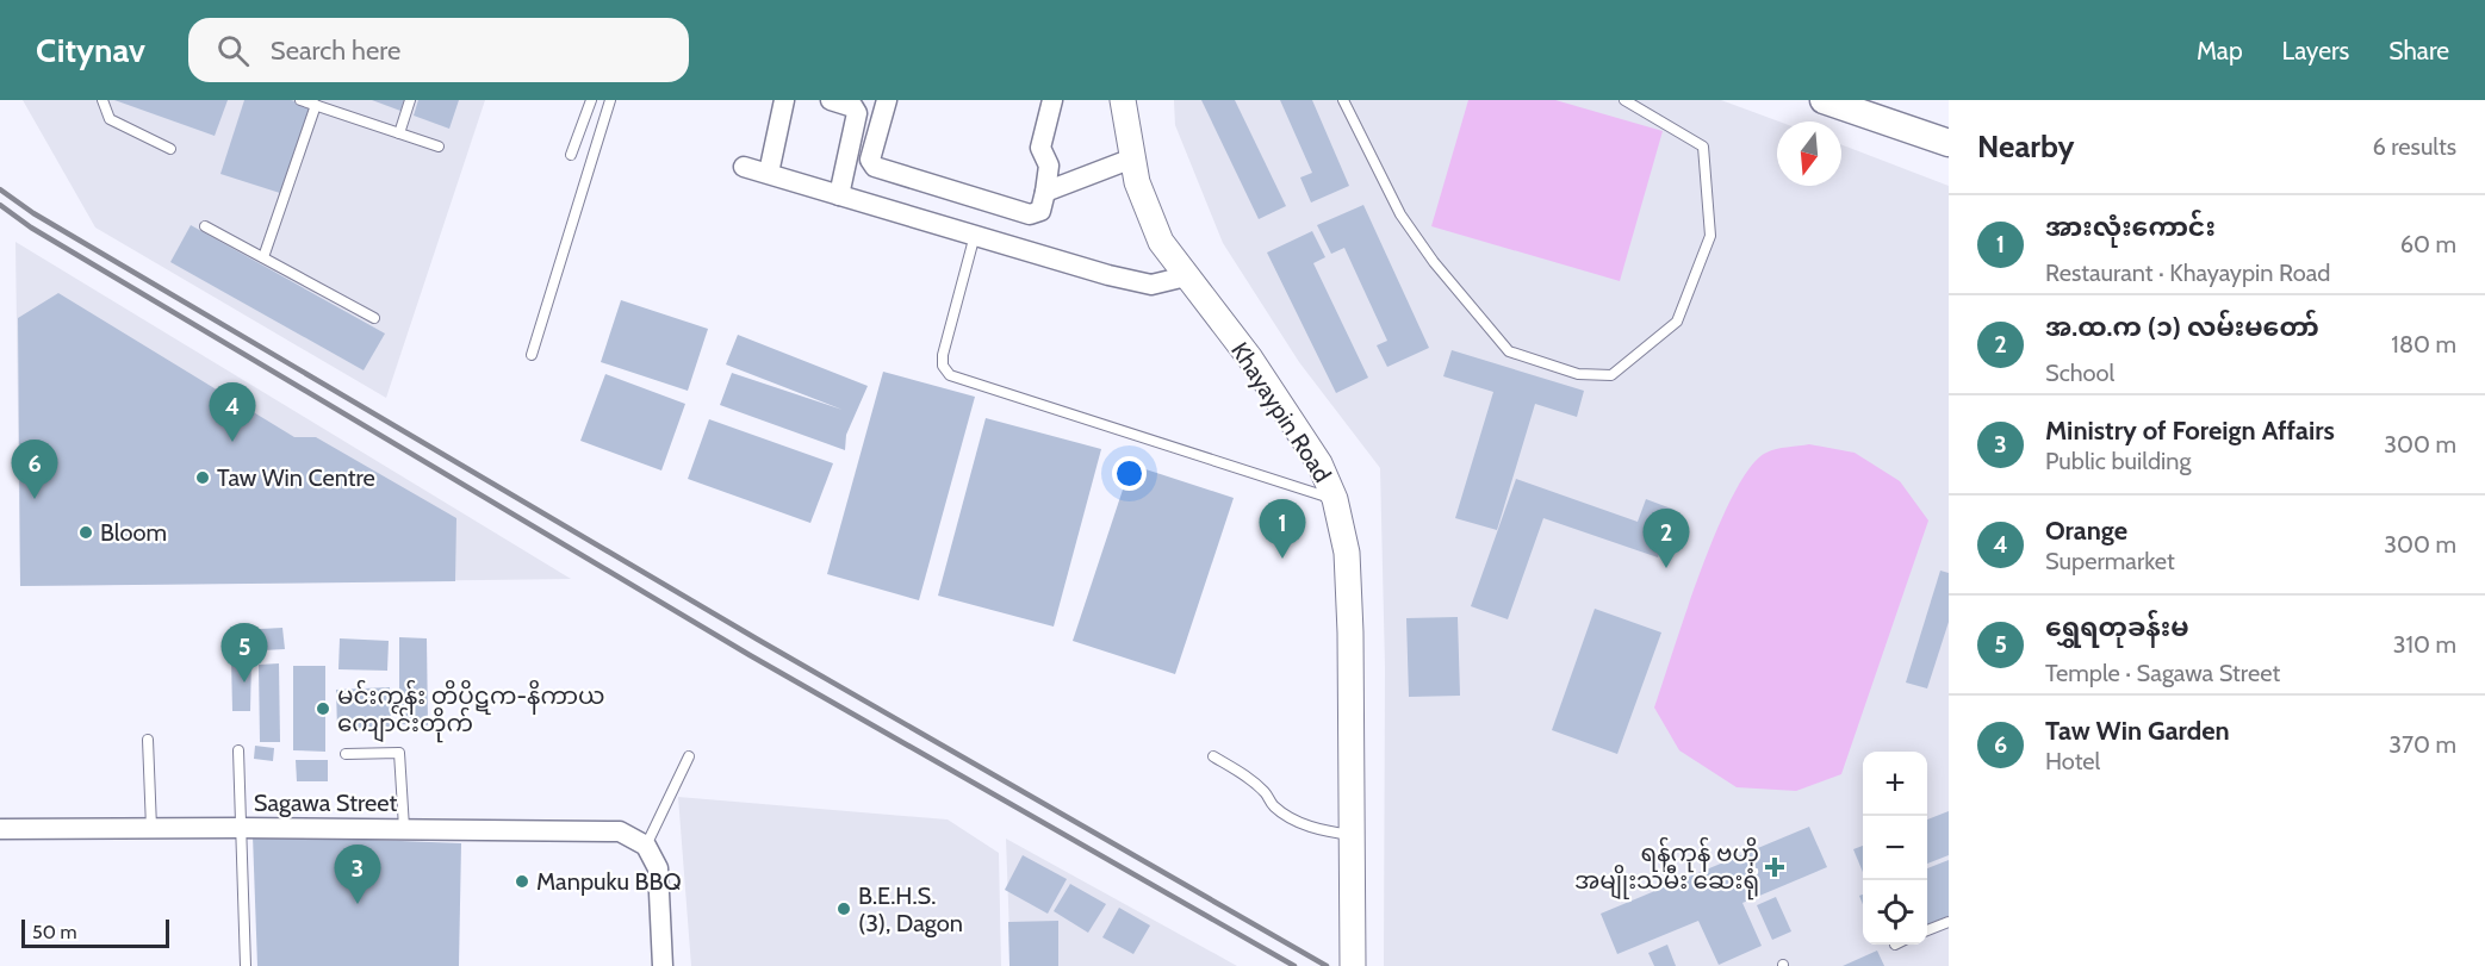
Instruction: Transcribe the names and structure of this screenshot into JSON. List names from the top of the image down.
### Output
{
  "streets": {
    "street": ["Khayaypin Road", "Sagawa Street"]
  },
  "places": {
    "other": [
      "Taw Win Centre",
      "Bloom",
      "မင်းကွန်း တိပိဋက-နိကာယ ကျောင်းတိုက်",
      "Manpuku BBQ",
      "B.E.H.S. (3), Dagon"
    ],
    "health": ["ရန်ကုန် ဗဟို အမျိုးသမီး ဆေးရုံ"]
  },
  "scale_bar": "50 m",
  "north": "bottom",
  "page": {
    "header": "Citynav",
    "search": "Search here",
    "nav": ["Map", "Layers", "Share"],
    "heading": ["Nearby", "6 results"],
    "list": [
      {
        "mark": "1",
        "name": "အားလုံးကောင်း",
        "note": "Restaurant · Khayaypin Road",
        "value": "60 m"
      },
      {
        "mark": "2",
        "name": "အ.ထ.က (၁) လမ်းမတော်",
        "note": "School",
        "value": "180 m"
      },
      {
        "mark": "3",
        "name": "Ministry of Foreign Affairs",
        "note": "Public building",
        "value": "300 m"
      },
      {
        "mark": "4",
        "name": "Orange",
        "note": "Supermarket",
        "value": "300 m"
      },
      {
        "mark": "5",
        "name": "ရွှေရတုခန်းမ",
        "note": "Temple · Sagawa Street",
        "value": "310 m"
      },
      {
        "mark": "6",
        "name": "Taw Win Garden",
        "note": "Hotel",
        "value": "370 m"
      }
    ],
    "pins": [
      "4",
      "6",
      "1",
      "2",
      "5",
      "3"
    ],
    "map_buttons": ["+", "−"],
    "scale": "50 m"
  }
}
